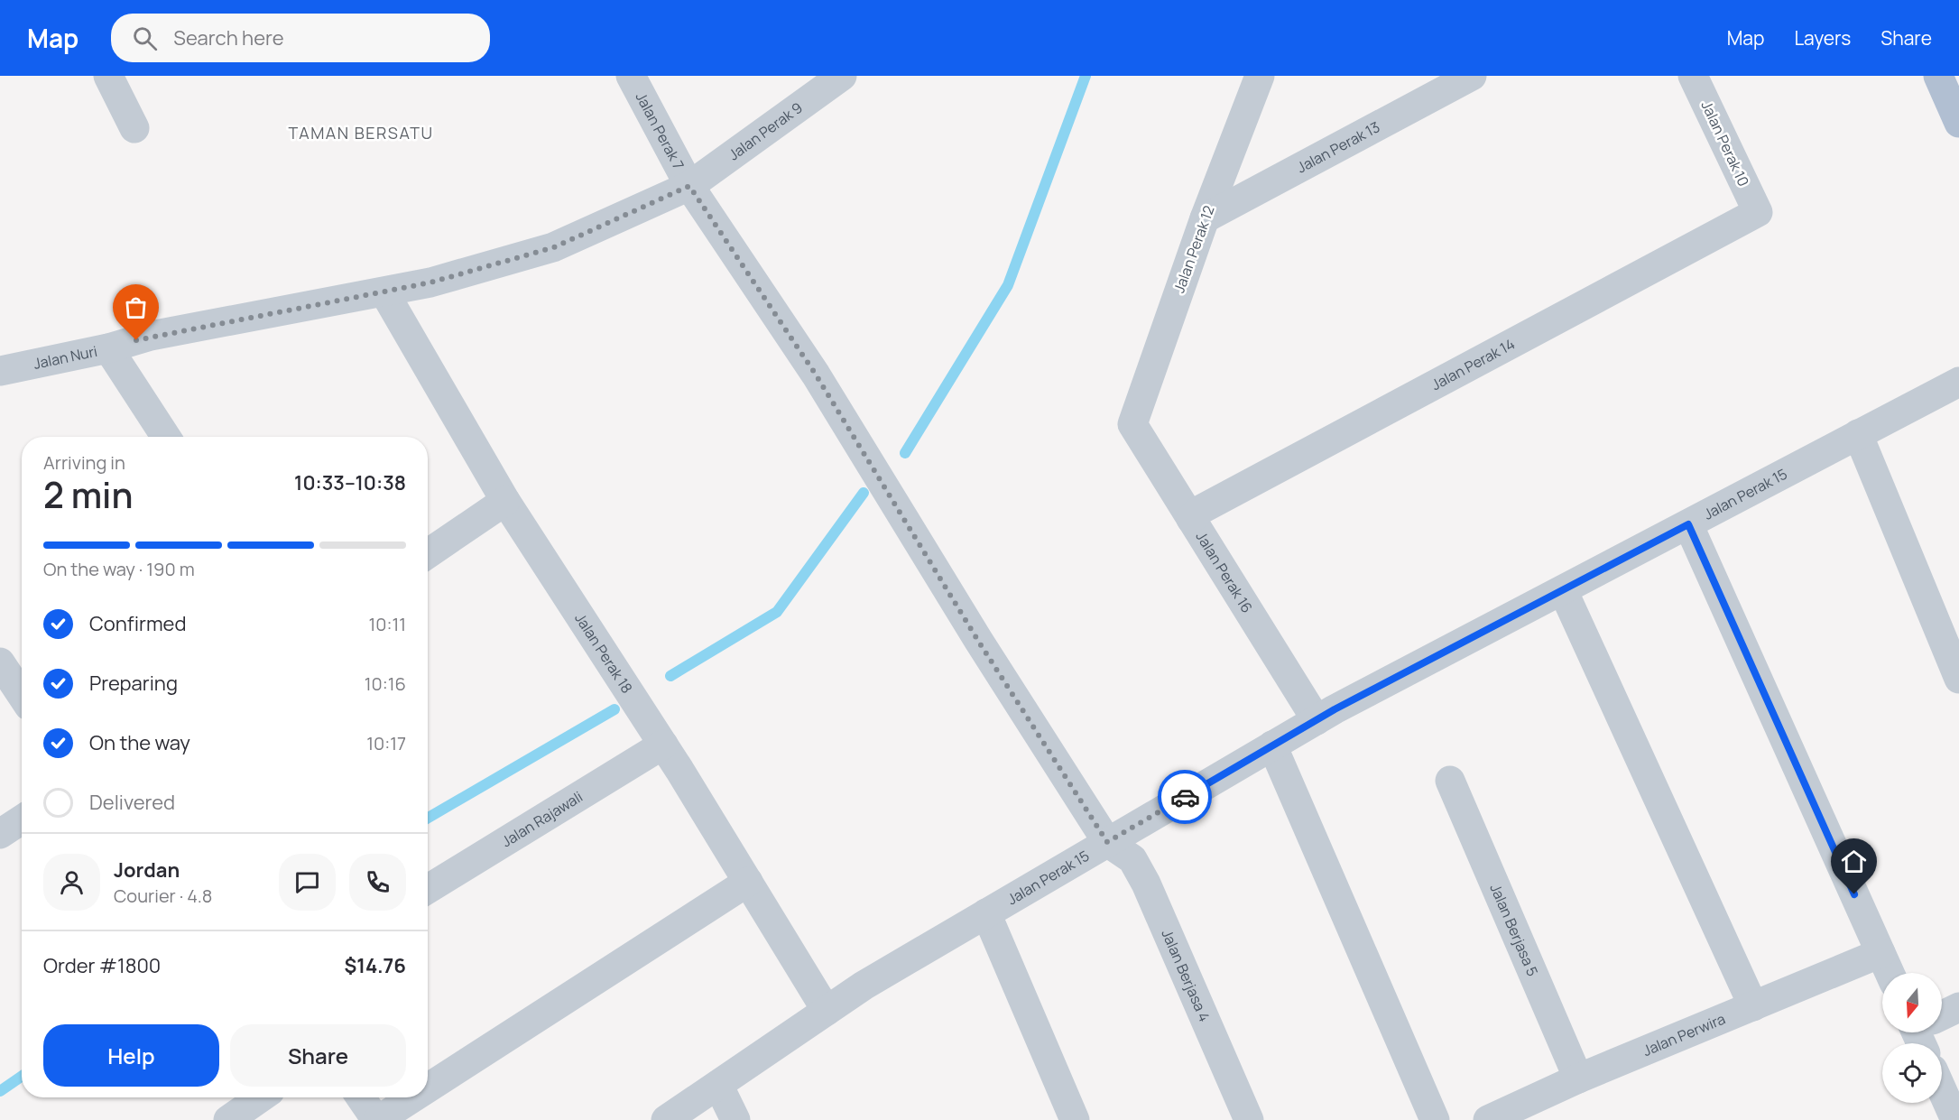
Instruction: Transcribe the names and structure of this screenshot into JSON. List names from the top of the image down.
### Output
{
  "streets": {
    "street": [
      "Jalan Perak 7",
      "Jalan Perak 9",
      "Jalan Perak 10",
      "Jalan Perak 13",
      "Jalan Perak 12",
      "Jalan Nuri",
      "Jalan Perak 14",
      "Jalan Perak 15",
      "Jalan Perak 16",
      "Jalan Perak 18",
      "Jalan Rajawali",
      "Jalan Berjasa 5",
      "Jalan Berjasa 4",
      "Jalan Perwira"
    ]
  },
  "crossings": [
    ["Jalan Perak 7", "Jalan Perak 9"],
    ["Jalan Perak 7", "Jalan Nuri"],
    ["Jalan Perak 7", "Jalan Perak 15"],
    ["Jalan Perak 7", "Jalan Berjasa 4"],
    ["Jalan Perak 9", "Jalan Nuri"],
    ["Jalan Perak 10", "Jalan Perak 14"],
    ["Jalan Perak 13", "Jalan Perak 12"],
    ["Jalan Perak 12", "Jalan Perak 16"],
    ["Jalan Nuri", "Jalan Perak 18"],
    ["Jalan Perak 14", "Jalan Perak 16"],
    ["Jalan Perak 15", "Jalan Perak 16"],
    ["Jalan Perak 15", "Jalan Perak 18"],
    ["Jalan Perak 15", "Jalan Berjasa 4"],
    ["Jalan Perak 18", "Jalan Rajawali"],
    ["Jalan Berjasa 5", "Jalan Perwira"]
  ],
  "districts": ["TAMAN BERSATU"],
  "north": "bottom",
  "page": {
    "header": "Map",
    "search": "Search here",
    "nav": ["Map", "Layers", "Share"],
    "heading": ["2 min", "Arriving in", "10:33–10:38"],
    "panel": [
      "Jordan",
      "Courier · 4.8",
      "Order #1800",
      "$14.76"
    ],
    "bar": "On the way · 190 m",
    "list": [
      ["Confirmed", "10:11"],
      ["Preparing", "10:16"],
      ["On the way", "10:17"],
      "Delivered"
    ],
    "buttons": ["Help", "Share"]
  }
}
